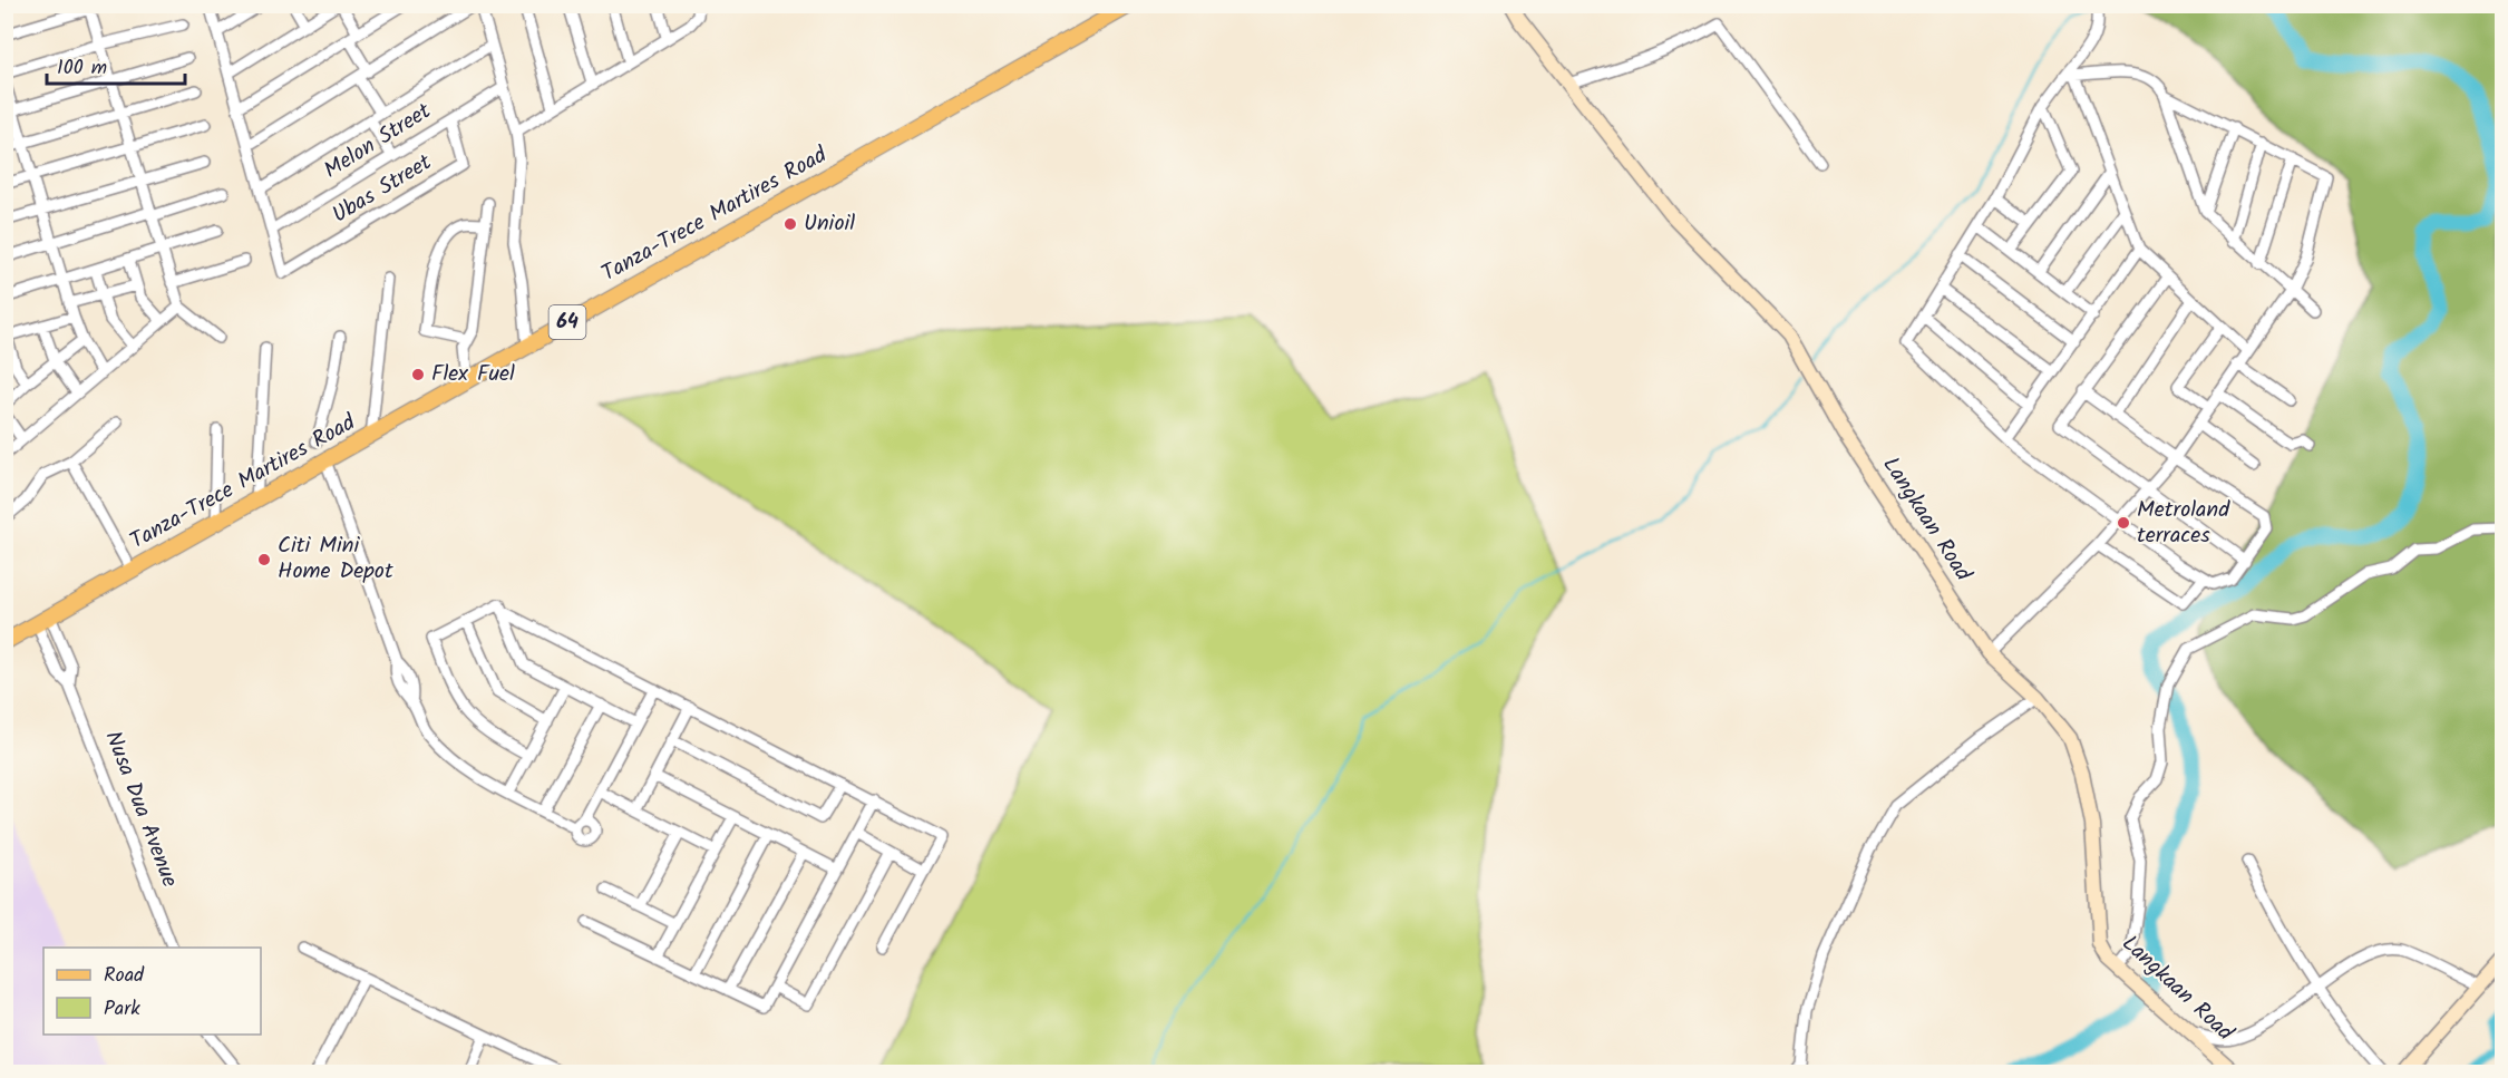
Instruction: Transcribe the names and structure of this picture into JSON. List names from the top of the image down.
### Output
{
  "streets": {
    "main road": ["Tanza-Trece Martires Road", "64"],
    "street": [
      "Melon Street",
      "Ubas Street",
      "Langkaan Road",
      "Nusa Dua Avenue"
    ]
  },
  "crossings": [
    ["Melon Street", "Ubas Street"],
    ["Tanza-Trece Martires Road", "Nusa Dua Avenue"]
  ],
  "places": [
    "Unioil",
    "Flex Fuel",
    "Metroland terraces",
    "Citi Mini Home Depot"
  ],
  "legend": ["Road", "Park"],
  "scale_bar": "100 m"
}
